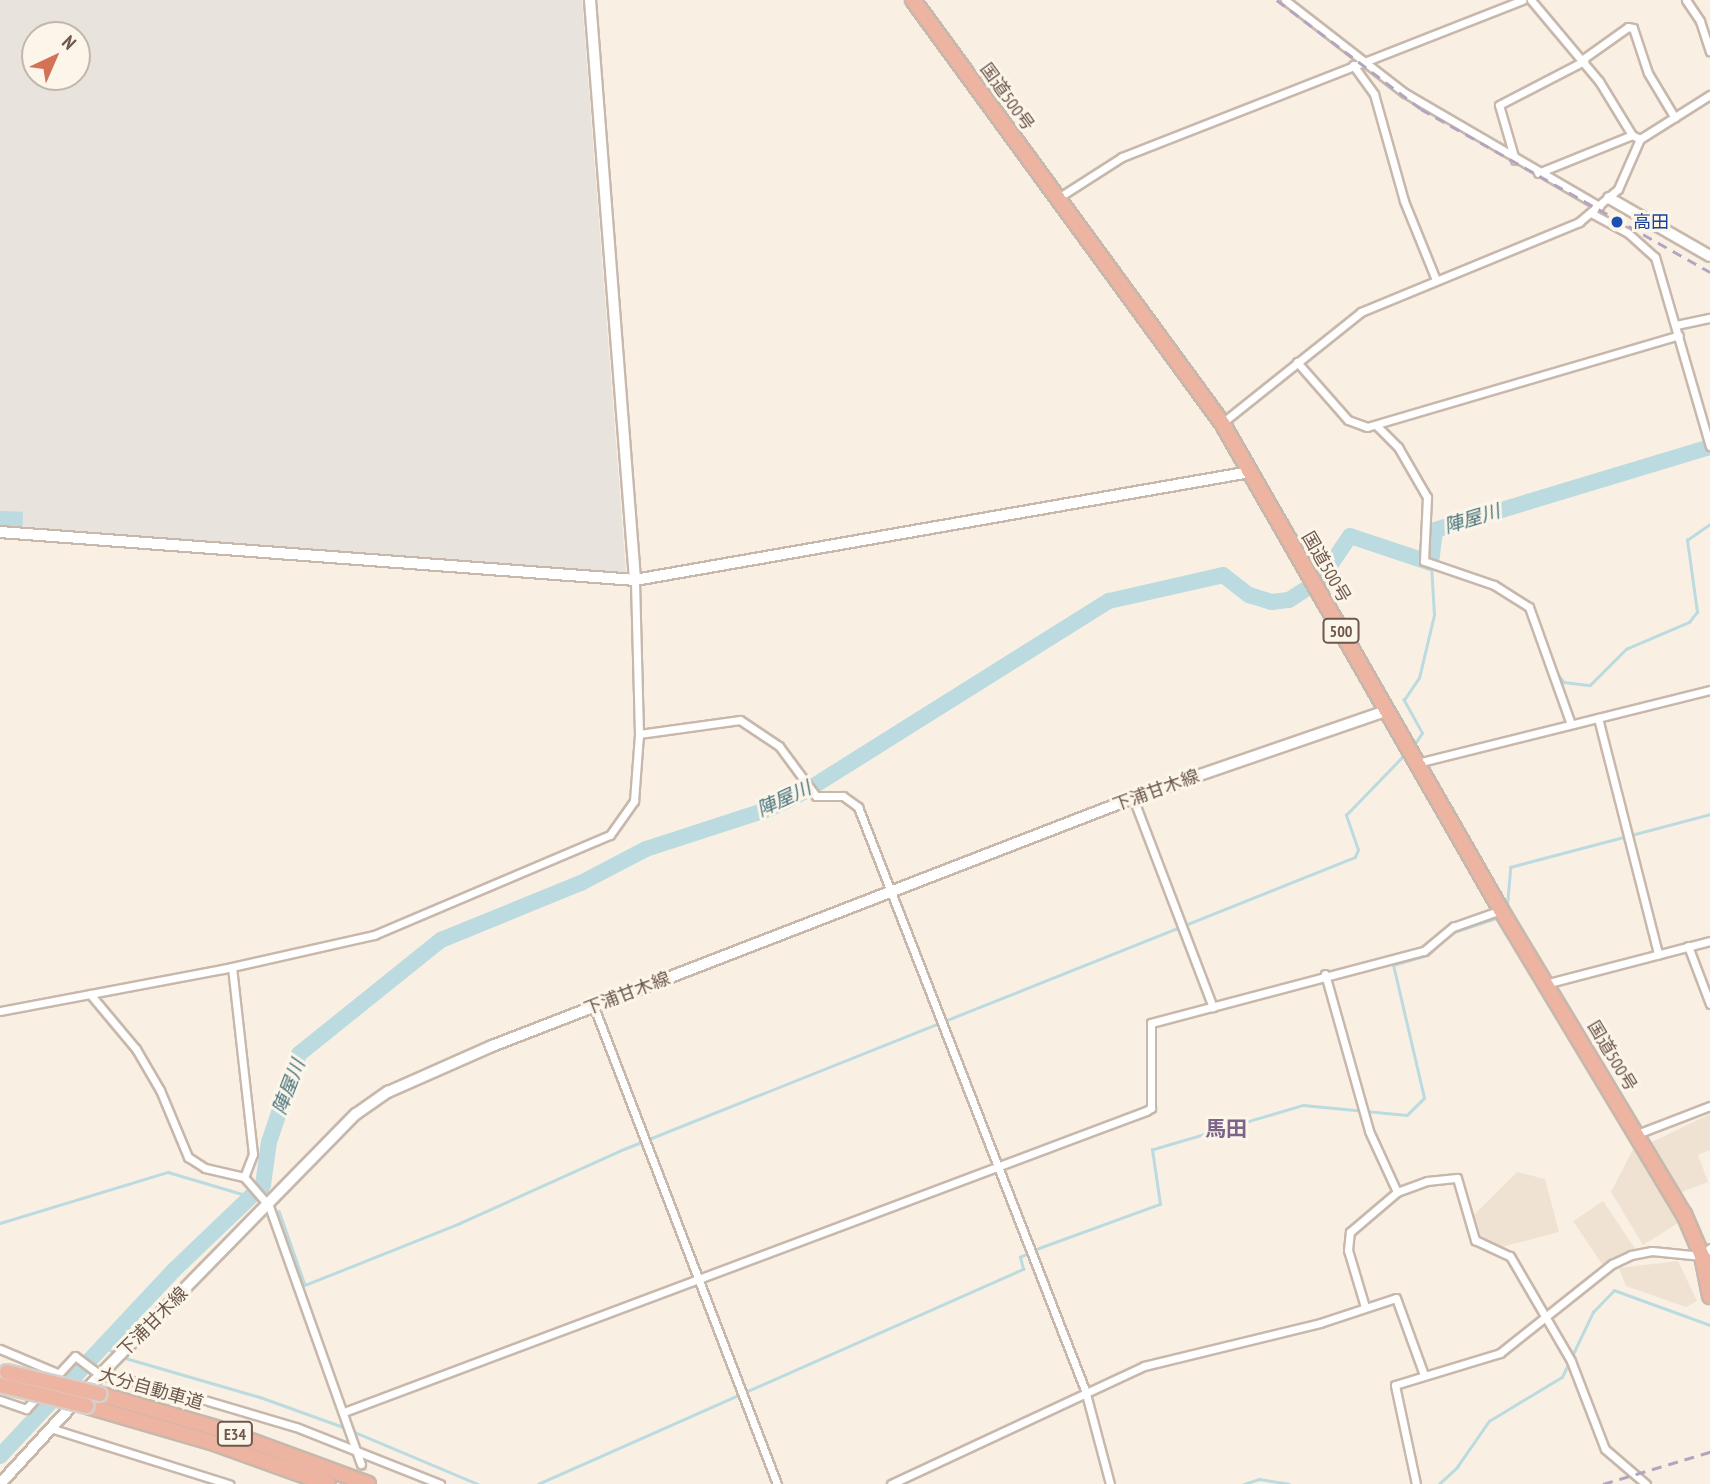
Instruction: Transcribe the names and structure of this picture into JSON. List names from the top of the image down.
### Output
{
  "streets": {
    "highway": [
      "国道500号",
      "500",
      "大分自動車道",
      "E34"
    ],
    "street": ["下浦甘木線"]
  },
  "crossings": [
    ["国道500号", "下浦甘木線"]
  ],
  "districts": ["馬田"],
  "water": ["陣屋川"],
  "places": ["高田"],
  "north": "top right"
}
